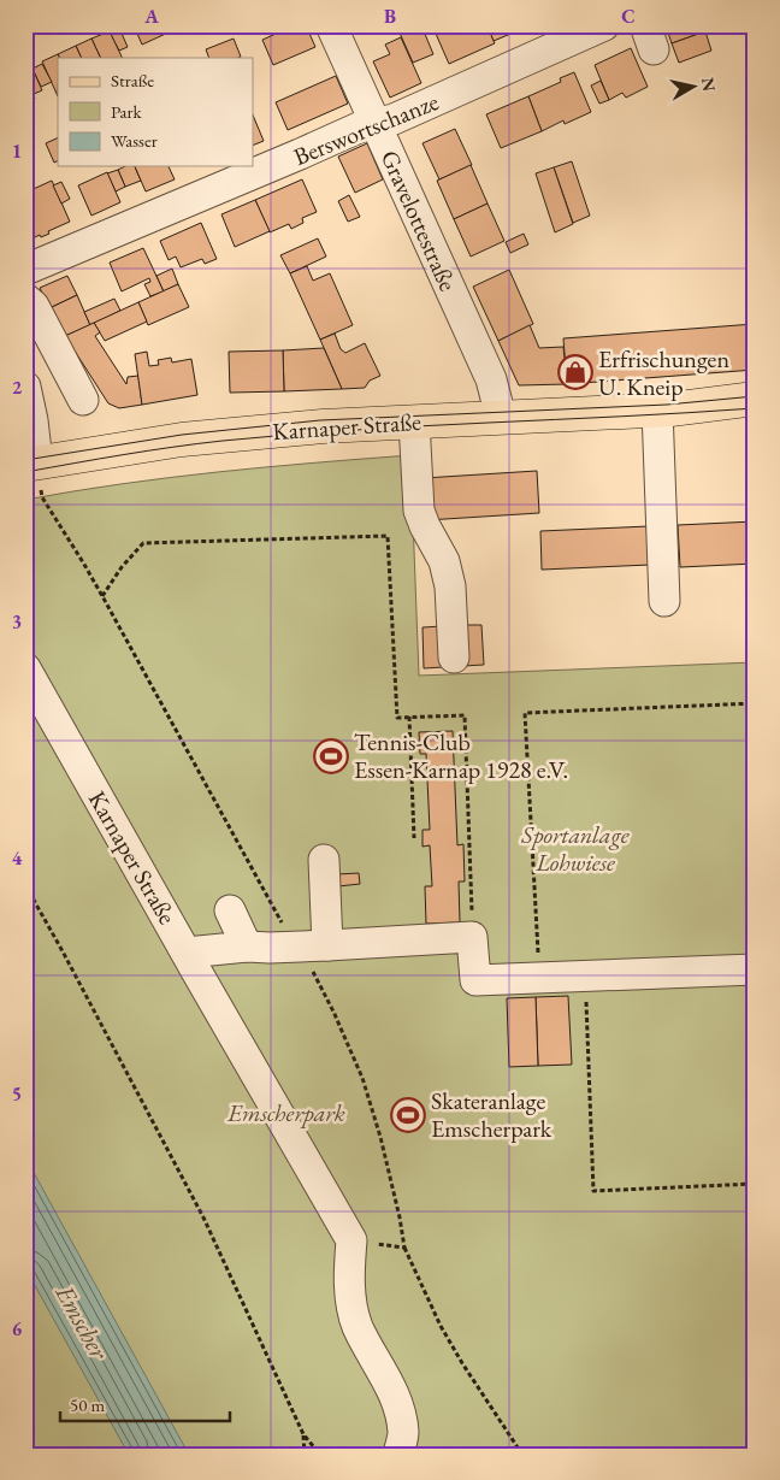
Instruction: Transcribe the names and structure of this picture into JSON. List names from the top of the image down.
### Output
{
  "streets": {
    "main road": ["Karnaper Straße"],
    "street": ["Berswortschanze", "Gravelottestraße"]
  },
  "crossings": [
    ["Berswortschanze", "Gravelottestraße"],
    ["Gravelottestraße", "Karnaper Straße"]
  ],
  "water": ["Emscher"],
  "parks": ["Sportanlage Lohwiese", "Emscherpark"],
  "places": {
    "shop": ["Erfrischungen U. Kneip"],
    "sports": ["Tennis-Club Essen-Karnap 1928 e.V.", "Skateranlage Emscherpark"]
  },
  "legend": ["Straße", "Park", "Wasser"],
  "scale_bar": "50 m",
  "north": "right",
  "grid": {
    "columns": ["A", "B", "C"],
    "rows": [
      "1",
      "2",
      "3",
      "4",
      "5",
      "6"
    ]
  }
}
